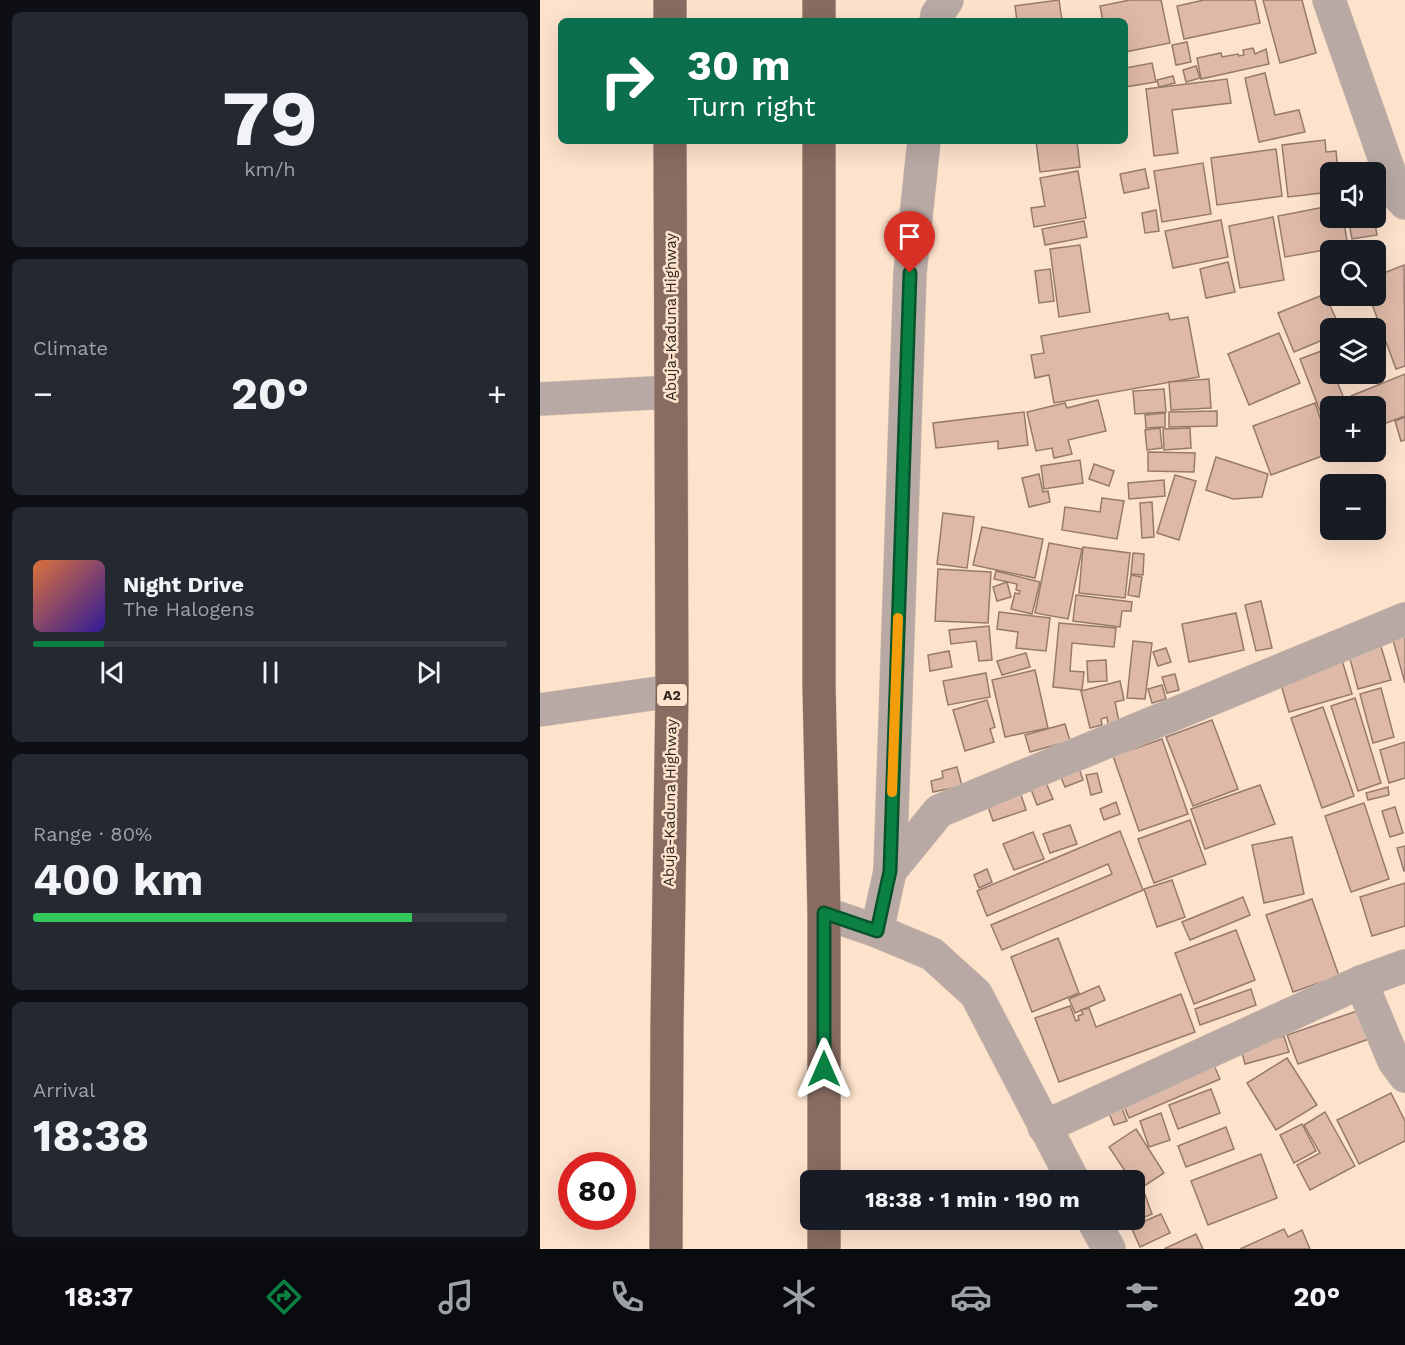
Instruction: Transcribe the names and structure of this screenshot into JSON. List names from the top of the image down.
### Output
{
  "streets": {
    "highway": ["Abuja-Kaduna Highway", "A2"]
  },
  "page": {
    "tile": [
      ["79", "km/h"],
      "Climate",
      ["Range · 80%", "400 km"],
      ["Arrival", "18:38"]
    ],
    "turn": ["30 m", "Turn right"],
    "map_buttons": ["+", "−"],
    "heat": ["−", "20°", "+"],
    "song": ["Night Drive", "The Halogens"],
    "limit": "80",
    "trip": "18:38 · 1 min · 190 m",
    "tabs": ["18:37", "20°"]
  }
}
